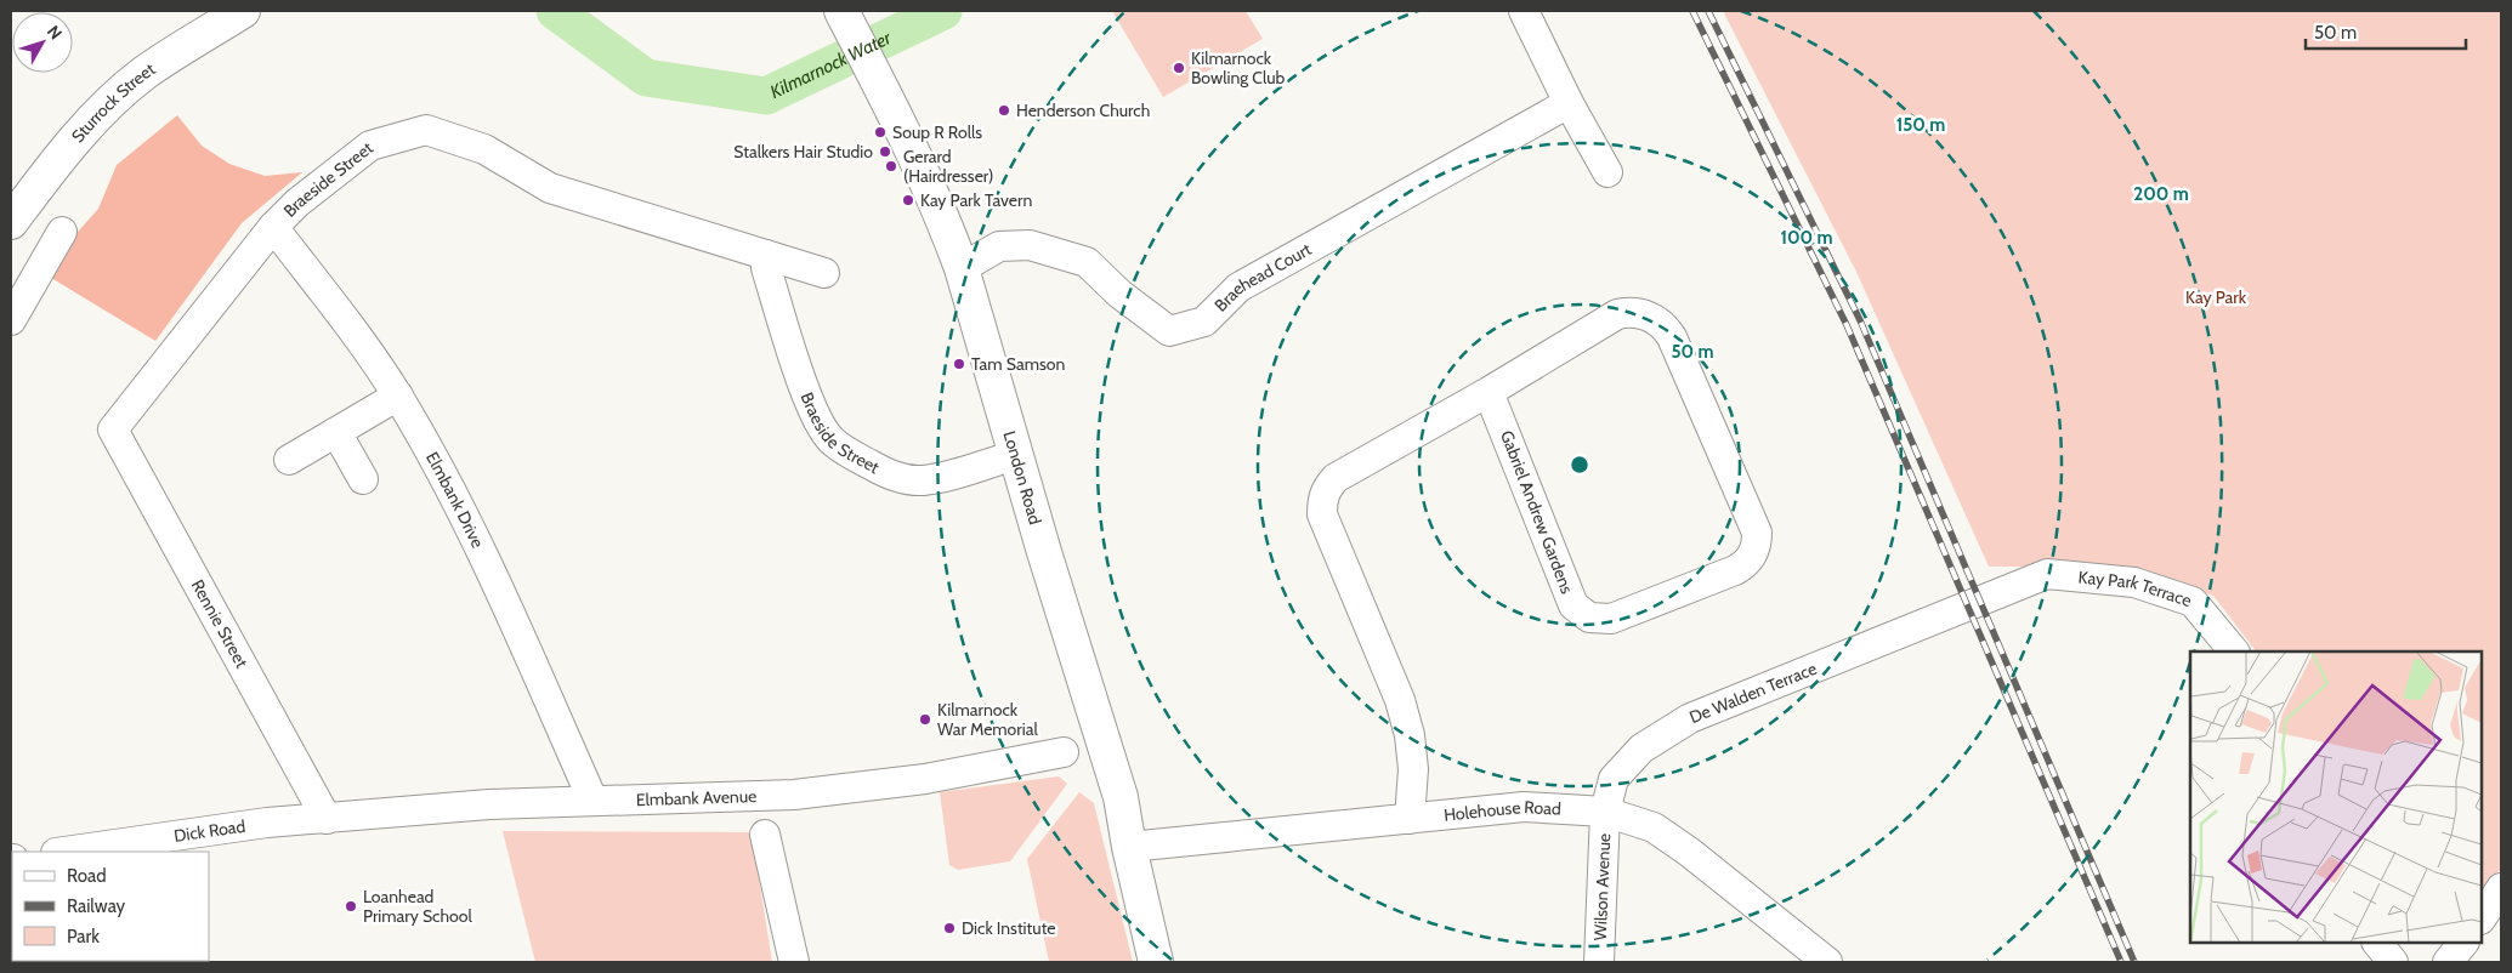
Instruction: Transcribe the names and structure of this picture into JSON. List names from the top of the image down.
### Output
{
  "streets": {
    "main road": ["Sturrock Street", "London Road"],
    "street": [
      "Braeside Street",
      "Braehead Court",
      "Elmbank Drive",
      "Gabriel Andrew Gardens",
      "Kay Park Terrace",
      "Rennie Street",
      "De Walden Terrace",
      "Elmbank Avenue",
      "Holehouse Road",
      "Dick Road",
      "Wilson Avenue"
    ]
  },
  "crossings": [
    ["Braeside Street", "London Road"],
    ["Braeside Street", "Elmbank Drive"],
    ["Braeside Street", "Rennie Street"],
    ["Braehead Court", "London Road"],
    ["London Road", "Holehouse Road"],
    ["Elmbank Drive", "Elmbank Avenue"],
    ["Gabriel Andrew Gardens", "Holehouse Road"],
    ["Kay Park Terrace", "De Walden Terrace"],
    ["Rennie Street", "Elmbank Avenue"],
    ["Rennie Street", "Dick Road"],
    ["De Walden Terrace", "Holehouse Road"],
    ["De Walden Terrace", "Wilson Avenue"],
    ["Elmbank Avenue", "Dick Road"],
    ["Holehouse Road", "Wilson Avenue"]
  ],
  "water": ["Kilmarnock Water"],
  "parks": ["Kay Park"],
  "places": [
    "Kilmarnock Bowling Club",
    "Henderson Church",
    "Soup R Rolls",
    "Stalkers Hair Studio",
    "Gerard (Hairdresser)",
    "Kay Park Tavern",
    "Tam Samson",
    "Kilmarnock War Memorial",
    "Loanhead Primary School",
    "Dick Institute"
  ],
  "legend": ["Road", "Railway", "Park"],
  "scale_bar": "50 m",
  "north": "top right",
  "rings": [
    "150 m",
    "200 m",
    "100 m",
    "50 m"
  ]
}
